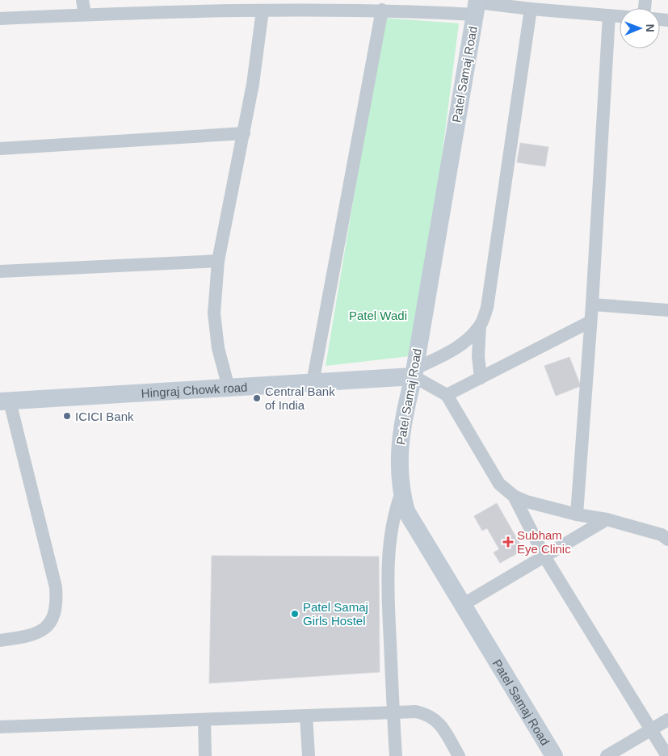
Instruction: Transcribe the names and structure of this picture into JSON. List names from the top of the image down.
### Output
{
  "streets": {
    "street": ["Patel Samaj Road", "Hingraj Chowk road"]
  },
  "crossings": [
    ["Patel Samaj Road", "Hingraj Chowk road"]
  ],
  "parks": ["Patel Wadi"],
  "places": {
    "other": ["Central Bank of India", "ICICI Bank", "Patel Samaj Girls Hostel"],
    "health": ["Subham Eye Clinic"]
  },
  "north": "right"
}
